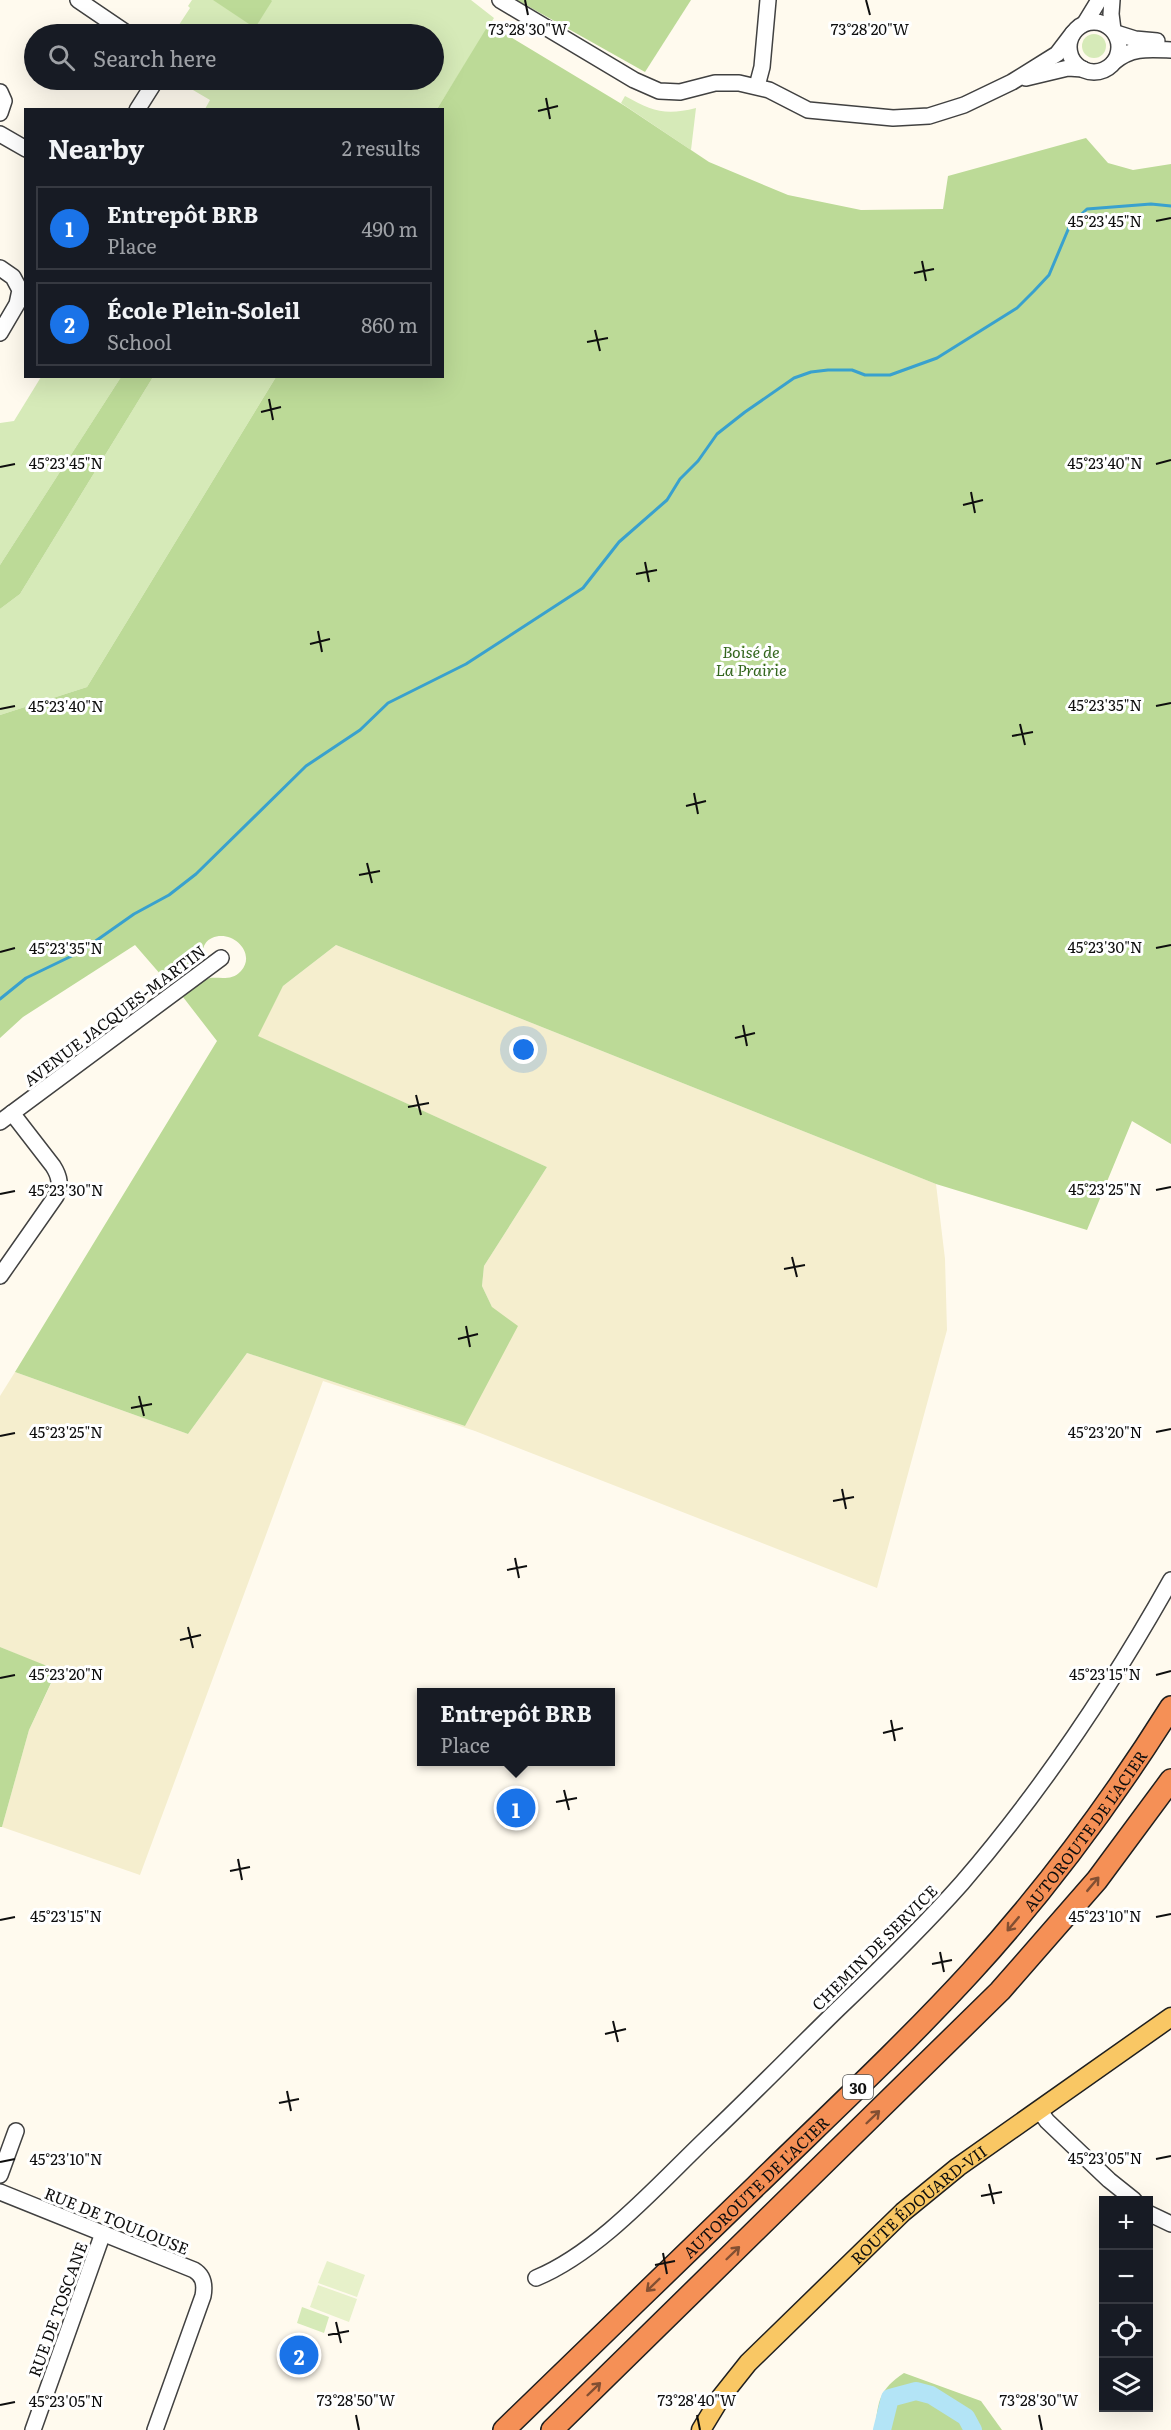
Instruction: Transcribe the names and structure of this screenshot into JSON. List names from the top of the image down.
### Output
{
  "streets": {
    "highway": ["AUTOROUTE DE L'ACIER", "30"],
    "main road": ["ROUTE ÉDOUARD-VII"],
    "street": [
      "AVENUE JACQUES-MARTIN",
      "CHEMIN DE SERVICE",
      "RUE DE TOULOUSE",
      "RUE DE TOSCANE"
    ]
  },
  "crossings": [
    ["RUE DE TOULOUSE", "RUE DE TOSCANE"]
  ],
  "parks": ["Boisé de La Prairie"],
  "page": {
    "search": "Search here",
    "heading": ["Nearby", "2 results"],
    "list": [
      {
        "mark": "1",
        "name": "Entrepôt BRB",
        "note": "Place",
        "value": "490 m"
      },
      {
        "mark": "2",
        "name": "École Plein-Soleil",
        "note": "School",
        "value": "860 m"
      }
    ],
    "popup": ["Entrepôt BRB", "Place"],
    "pins": ["1", "2"],
    "map_buttons": ["+", "−"]
  },
  "coordinates": [
    "73°28'30\"W",
    "73°28'20\"W",
    "45°23'45\"N",
    "45°23'40\"N",
    "45°23'35\"N",
    "45°23'30\"N",
    "45°23'25\"N",
    "45°23'20\"N",
    "45°23'15\"N",
    "45°23'10\"N",
    "45°23'05\"N",
    "73°28'50\"W",
    "73°28'40\"W"
  ]
}
